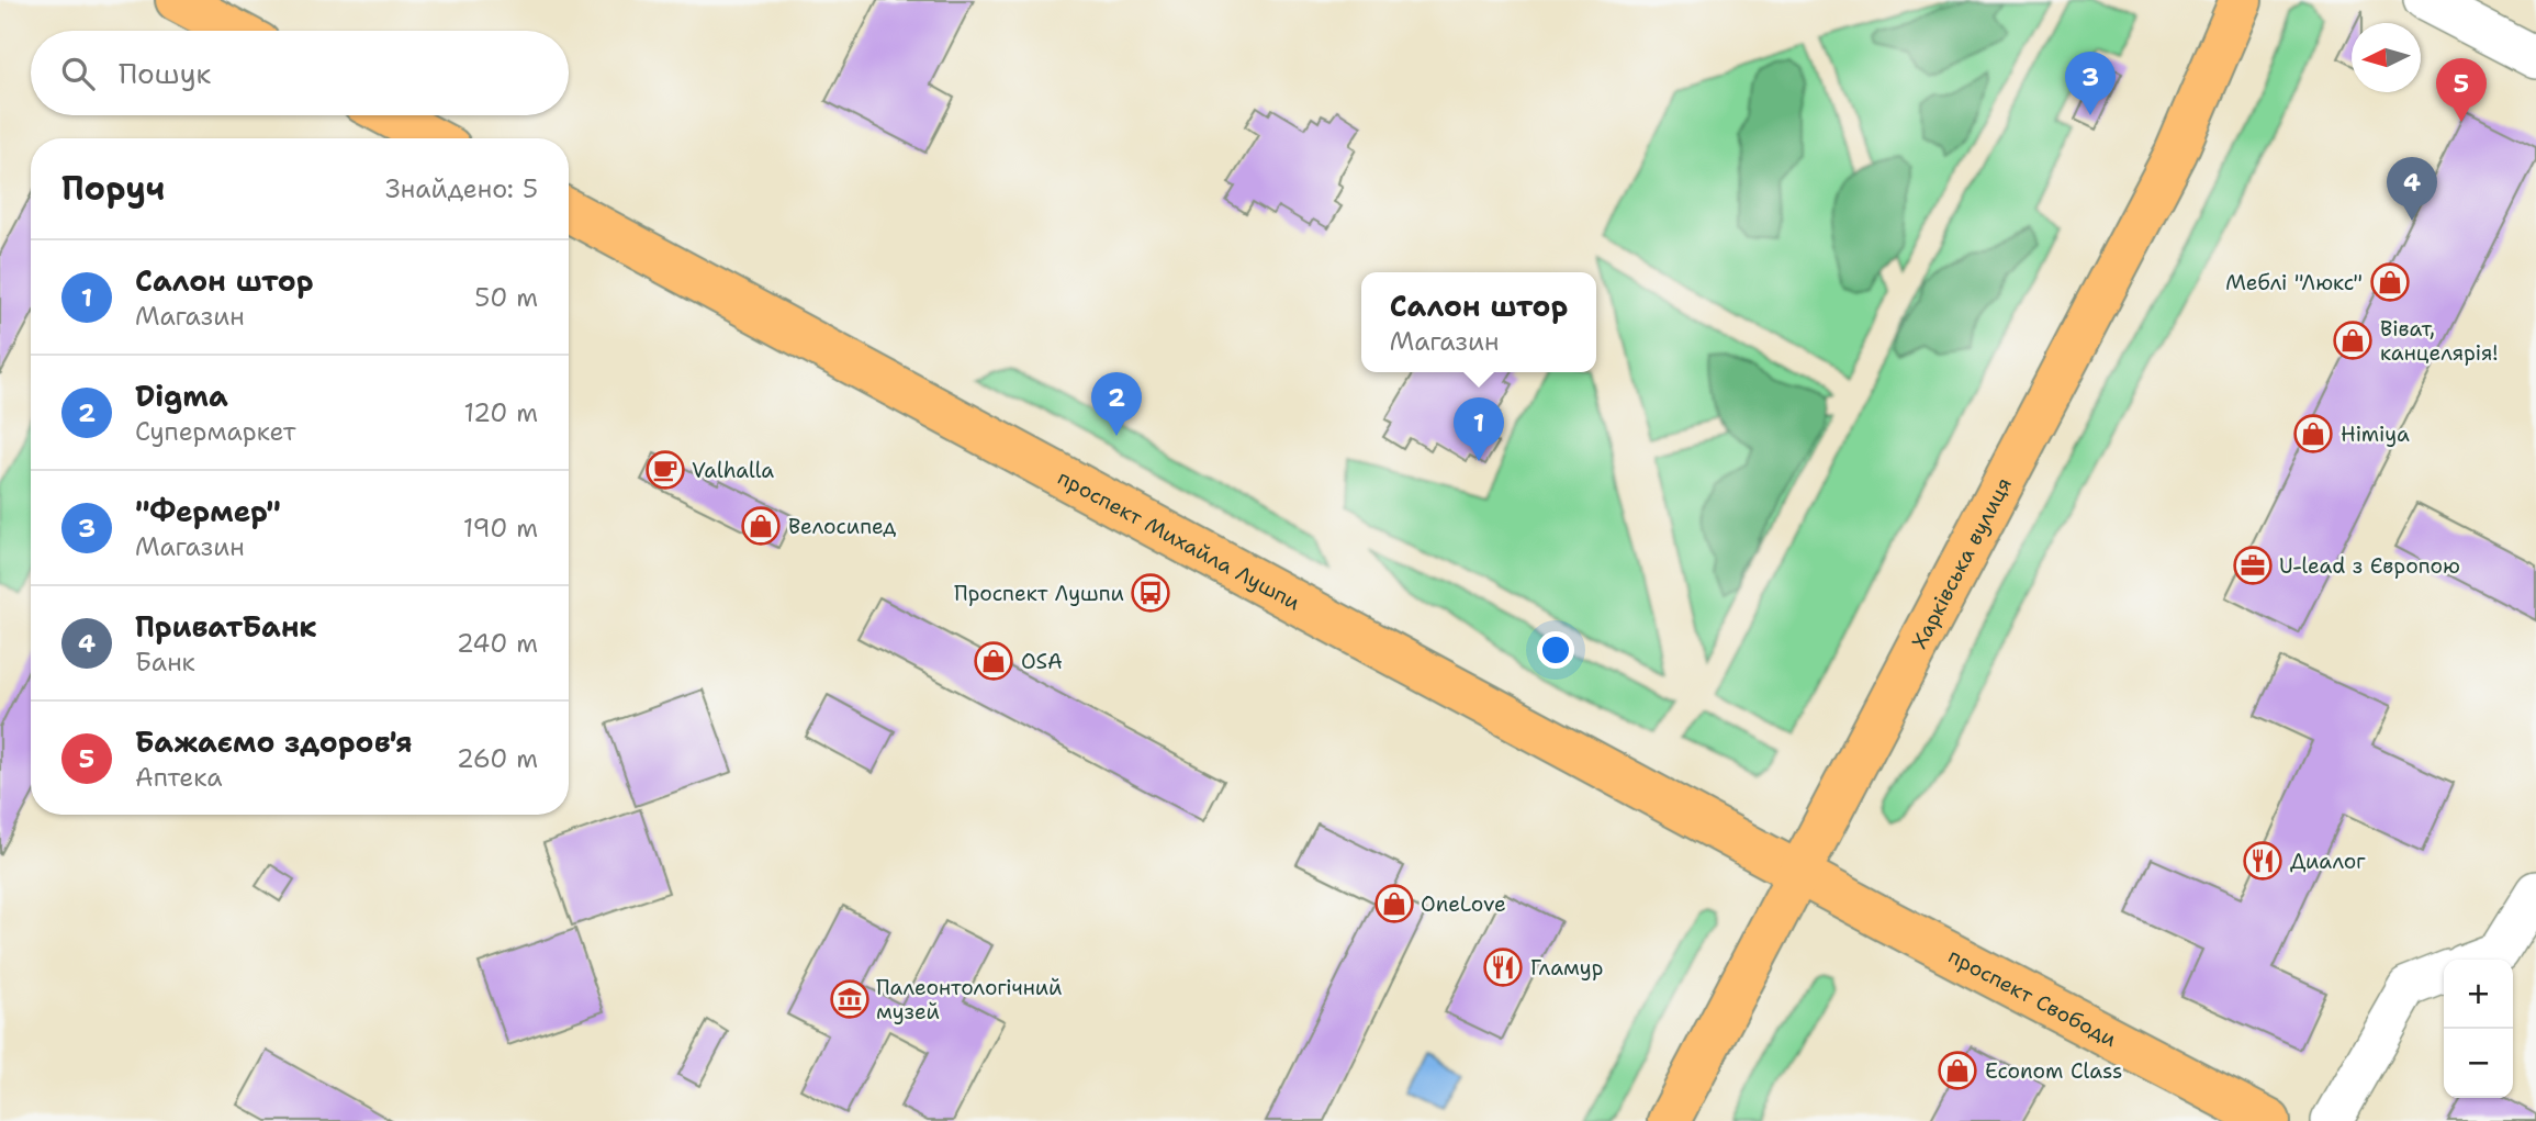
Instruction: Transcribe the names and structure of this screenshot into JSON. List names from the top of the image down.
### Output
{
  "streets": {
    "main road": ["проспект Михайла Лушпи", "Харківська вулиця", "проспект Свободи"]
  },
  "crossings": [
    ["проспект Михайла Лушпи", "Харківська вулиця"],
    ["проспект Михайла Лушпи", "проспект Свободи"],
    ["Харківська вулиця", "проспект Свободи"]
  ],
  "places": {
    "shop": [
      "Меблі \"Люкс\"",
      "Віват, канцелярія!",
      "Himiya",
      "Велосипед",
      "OSA",
      "OneLove",
      "Econom Class"
    ],
    "cafe": ["Valhalla"],
    "office": ["U-lead з Європою"],
    "bus stop": ["Проспект Лушпи"],
    "restaurant": ["Диалог", "Гламур"],
    "museum": ["Палеонтологічний музей"]
  },
  "north": "left",
  "page": {
    "search": "Пошук",
    "pins": [
      "3",
      "5",
      "4",
      "2",
      "1"
    ],
    "heading": ["Поруч", "Знайдено: 5"],
    "list": [
      {
        "mark": "1",
        "name": "Салон штор",
        "note": "Магазин",
        "value": "50 m"
      },
      {
        "mark": "2",
        "name": "Digma",
        "note": "Супермаркет",
        "value": "120 m"
      },
      {
        "mark": "3",
        "name": "\"Фермер\"",
        "note": "Магазин",
        "value": "190 m"
      },
      {
        "mark": "4",
        "name": "ПриватБанк",
        "note": "Банк",
        "value": "240 m"
      },
      {
        "mark": "5",
        "name": "Бажаємо здоров'я",
        "note": "Аптека",
        "value": "260 m"
      }
    ],
    "popup": ["Салон штор", "Магазин"],
    "map_buttons": ["+", "−"]
  }
}
